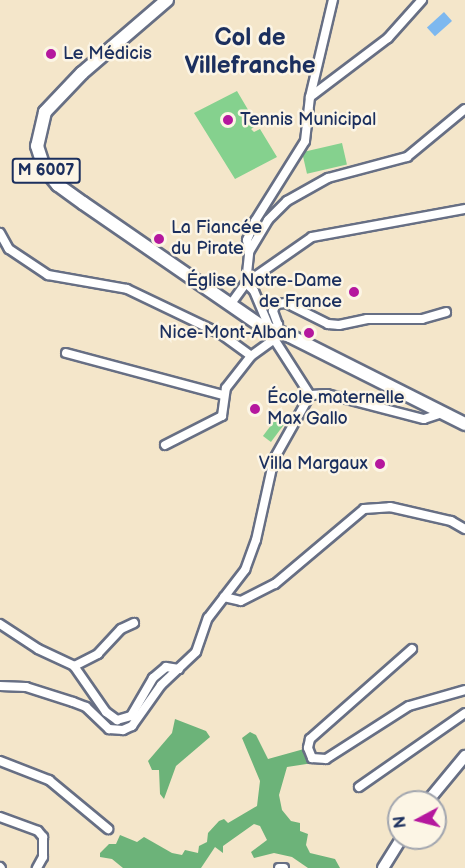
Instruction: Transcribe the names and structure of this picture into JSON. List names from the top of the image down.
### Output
{
  "streets": {
    "main road": ["M 6007"]
  },
  "districts": ["Col de Villefranche"],
  "places": [
    "Le Médicis",
    "Tennis Municipal",
    "La Fiancée du Pirate",
    "Église Notre-Dame de France",
    "Nice-Mont-Alban",
    "École maternelle Max Gallo",
    "Villa Margaux"
  ],
  "north": "left"
}
